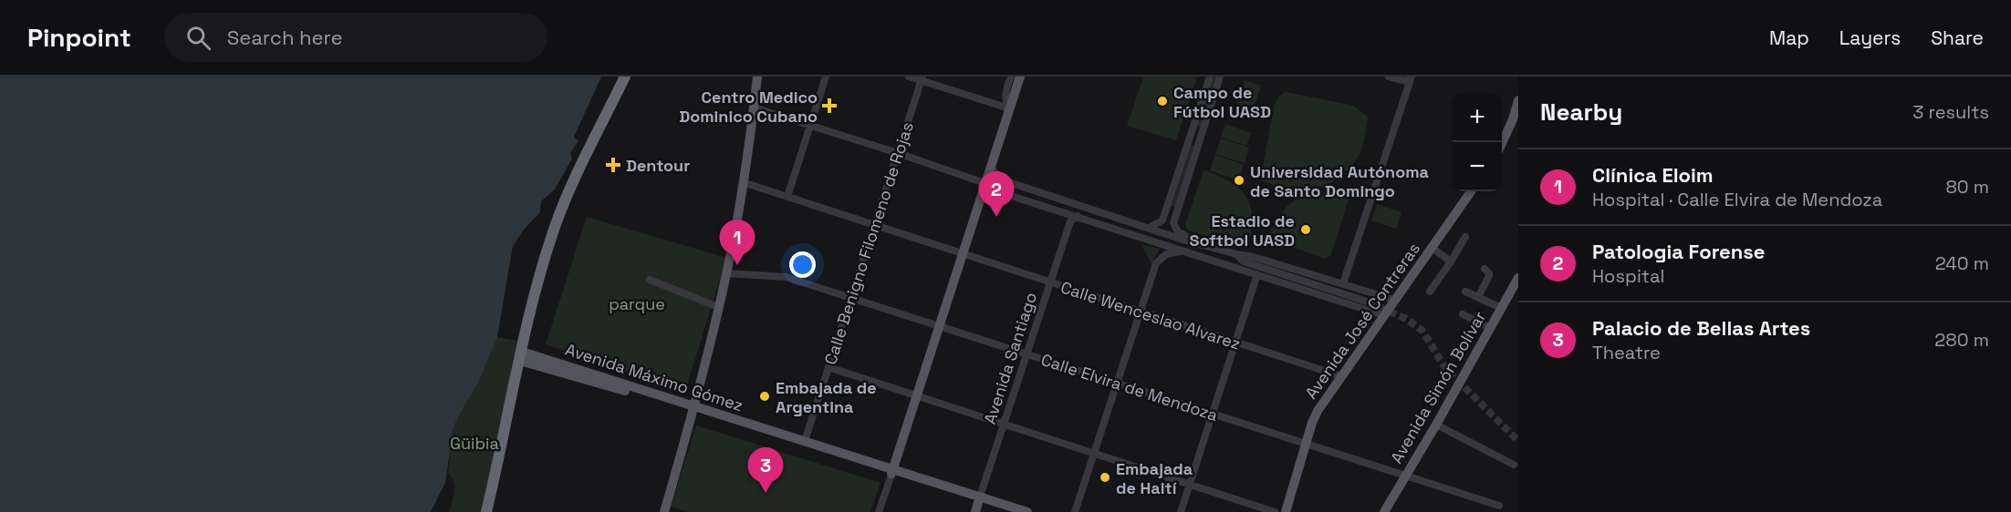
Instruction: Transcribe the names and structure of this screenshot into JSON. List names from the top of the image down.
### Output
{
  "streets": {
    "main road": ["Avenida José Contreras", "Avenida Máximo Gómez", "Avenida Simón Bolívar"],
    "street": [
      "Calle Benigno Filomeno de Rojas",
      "Calle Wenceslao Alvarez",
      "Avenida Santiago",
      "Calle Elvira de Mendoza"
    ]
  },
  "crossings": [
    ["Calle Benigno Filomeno de Rojas", "Calle Wenceslao Alvarez"],
    ["Calle Benigno Filomeno de Rojas", "Avenida Máximo Gómez"],
    ["Calle Benigno Filomeno de Rojas", "Calle Elvira de Mendoza"],
    ["Calle Wenceslao Alvarez", "Avenida José Contreras"],
    ["Calle Wenceslao Alvarez", "Avenida Santiago"],
    ["Avenida José Contreras", "Calle Elvira de Mendoza"],
    ["Avenida Santiago", "Avenida Máximo Gómez"],
    ["Avenida Santiago", "Calle Elvira de Mendoza"],
    ["Calle Elvira de Mendoza", "Avenida Simón Bolívar"]
  ],
  "parks": ["parque", "Güibia"],
  "places": {
    "other": [
      "Campo de Fútbol UASD",
      "Universidad Autónoma de Santo Domingo",
      "Estadio de Softbol UASD",
      "Embajada de Argentina",
      "Embajada de Haití"
    ],
    "health": ["Centro Medico Dominico Cubano", "Dentour"]
  },
  "page": {
    "header": "Pinpoint",
    "search": "Search here",
    "nav": ["Map", "Layers", "Share"],
    "heading": ["Nearby", "3 results"],
    "map_buttons": ["+", "−"],
    "list": [
      {
        "mark": "1",
        "name": "Clínica Eloim",
        "note": "Hospital · Calle Elvira de Mendoza",
        "value": "80 m"
      },
      {
        "mark": "2",
        "name": "Patologia Forense",
        "note": "Hospital",
        "value": "240 m"
      },
      {
        "mark": "3",
        "name": "Palacio de Bellas Artes",
        "note": "Theatre",
        "value": "280 m"
      }
    ],
    "pins": ["2", "1", "3"]
  }
}
